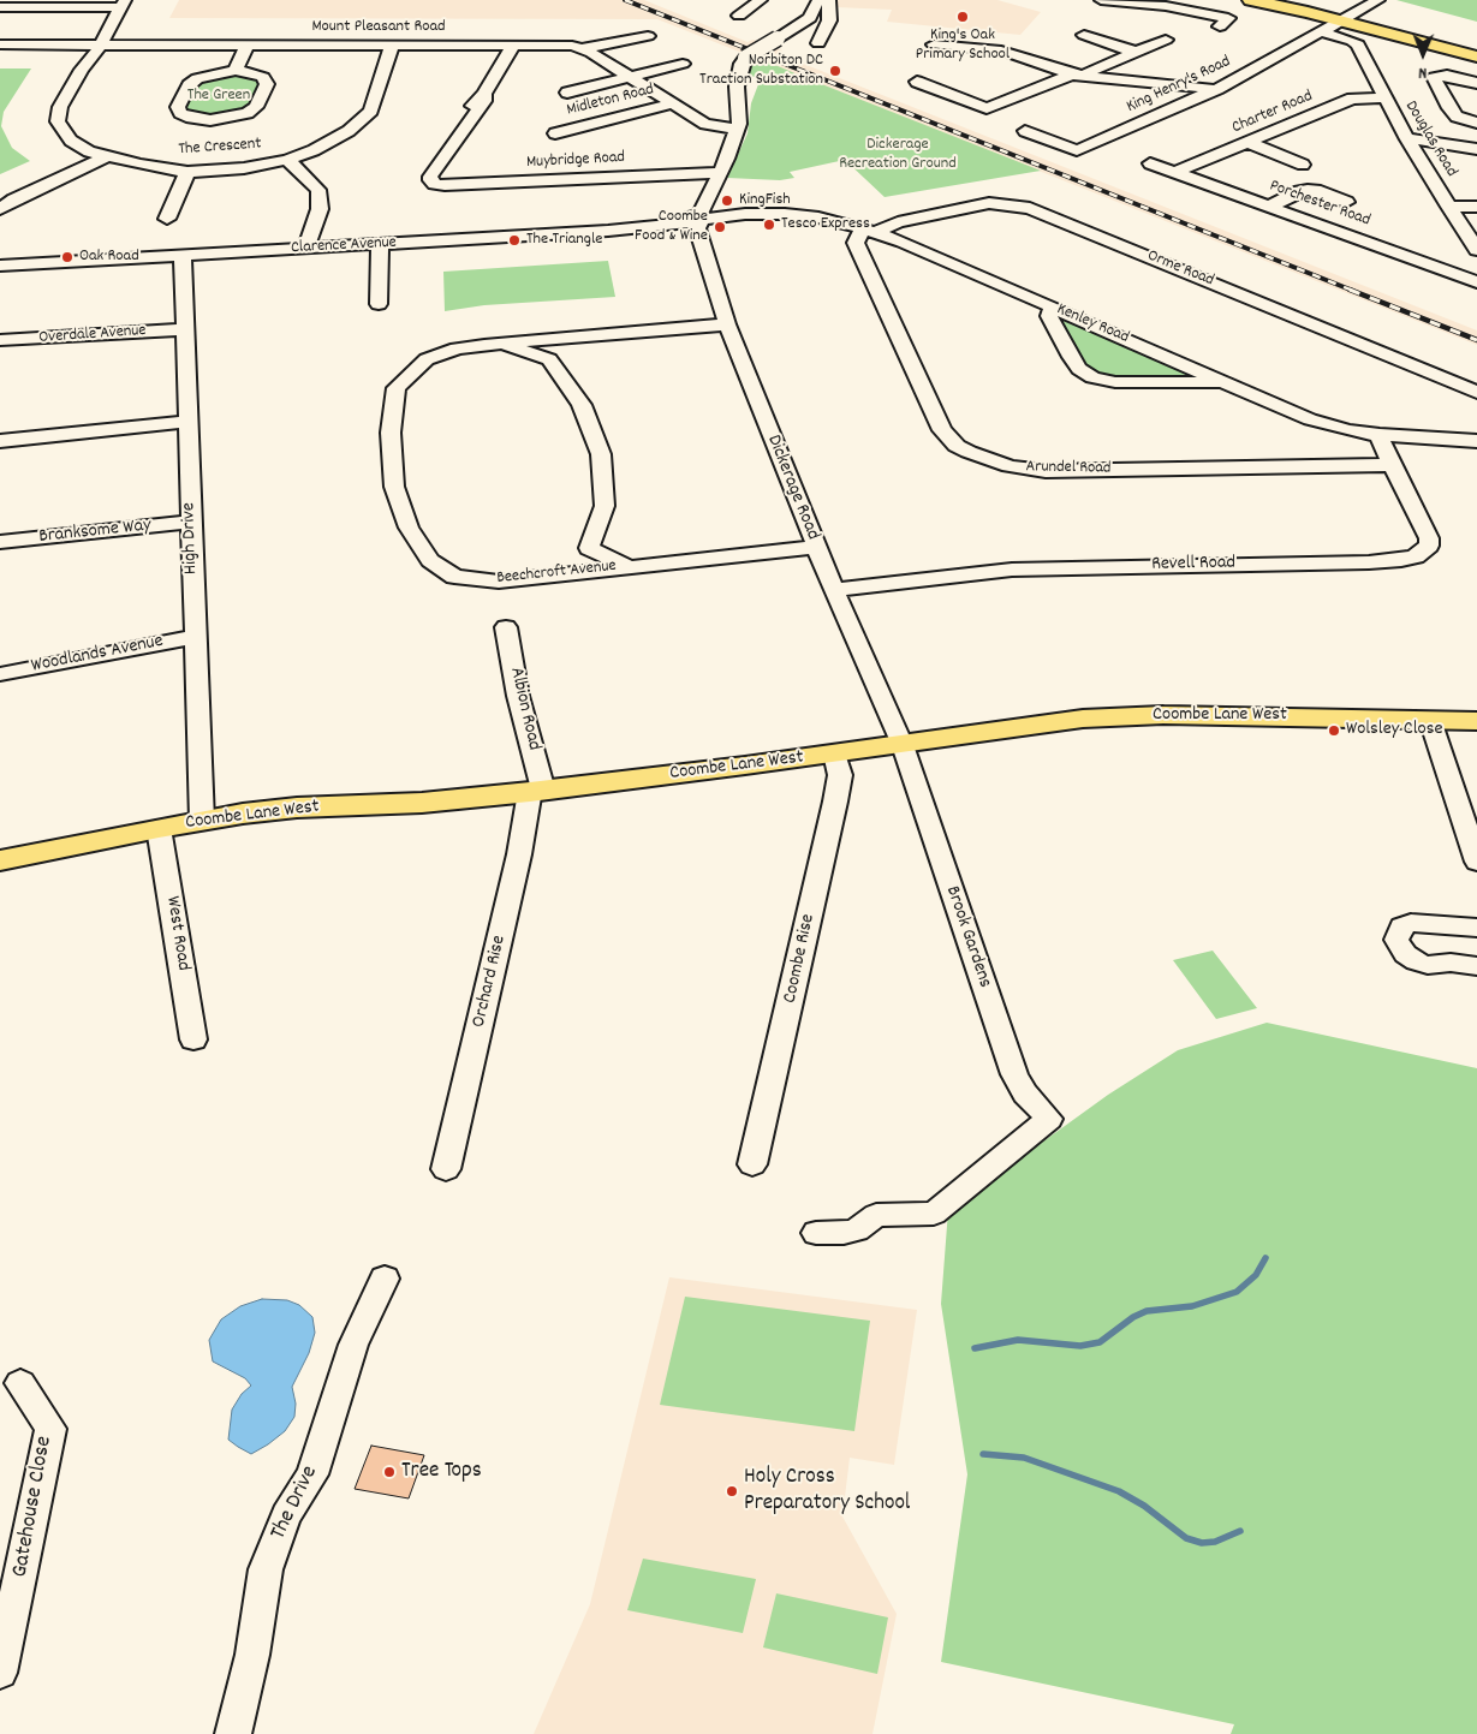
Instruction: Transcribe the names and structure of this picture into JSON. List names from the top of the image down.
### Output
{
  "streets": {
    "main road": ["Coombe Lane West"],
    "street": [
      "Mount Pleasant Road",
      "King Henry's Road",
      "Midleton Road",
      "Charter Road",
      "Douglas Road",
      "The Crescent",
      "Muybridge Road",
      "Porchester Road",
      "Clarence Avenue",
      "Orme Road",
      "Kenley Road",
      "Overdale Avenue",
      "Arundel Road",
      "Dickerage Road",
      "Branksome Way",
      "High Drive",
      "Revell Road",
      "Beechcroft Avenue",
      "Woodlands Avenue",
      "Albion Road",
      "West Road",
      "Brook Gardens",
      "Coombe Rise",
      "Orchard Rise",
      "The Drive",
      "Gatehouse Close"
    ]
  },
  "crossings": [
    ["Mount Pleasant Road", "Midleton Road"],
    ["Mount Pleasant Road", "The Crescent"],
    ["Mount Pleasant Road", "Muybridge Road"],
    ["King Henry's Road", "Douglas Road"],
    ["Charter Road", "Douglas Road"],
    ["Charter Road", "Porchester Road"],
    ["Clarence Avenue", "Kenley Road"],
    ["Clarence Avenue", "Dickerage Road"],
    ["Clarence Avenue", "High Drive"],
    ["Orme Road", "Kenley Road"],
    ["Orme Road", "Arundel Road"],
    ["Kenley Road", "Arundel Road"],
    ["Kenley Road", "Dickerage Road"],
    ["Kenley Road", "Revell Road"],
    ["Overdale Avenue", "High Drive"],
    ["Arundel Road", "Revell Road"],
    ["Dickerage Road", "Revell Road"],
    ["Dickerage Road", "Beechcroft Avenue"],
    ["Dickerage Road", "Coombe Lane West"],
    ["Dickerage Road", "Brook Gardens"],
    ["Branksome Way", "High Drive"],
    ["High Drive", "Woodlands Avenue"],
    ["High Drive", "Coombe Lane West"],
    ["Albion Road", "Coombe Lane West"],
    ["Albion Road", "Orchard Rise"],
    ["Coombe Lane West", "West Road"],
    ["Coombe Lane West", "Brook Gardens"],
    ["Coombe Lane West", "Coombe Rise"],
    ["Coombe Lane West", "Orchard Rise"]
  ],
  "parks": ["The Green", "Dickerage Recreation Ground"],
  "places": [
    "King's Oak Primary School",
    "Norbiton DC Traction Substation",
    "KingFish",
    "Tesco Express",
    "Coombe Food & Wine",
    "The Triangle",
    "Oak Road",
    "Wolsley Close",
    "Tree Tops",
    "Holy Cross Preparatory School"
  ],
  "north": "bottom"
}
